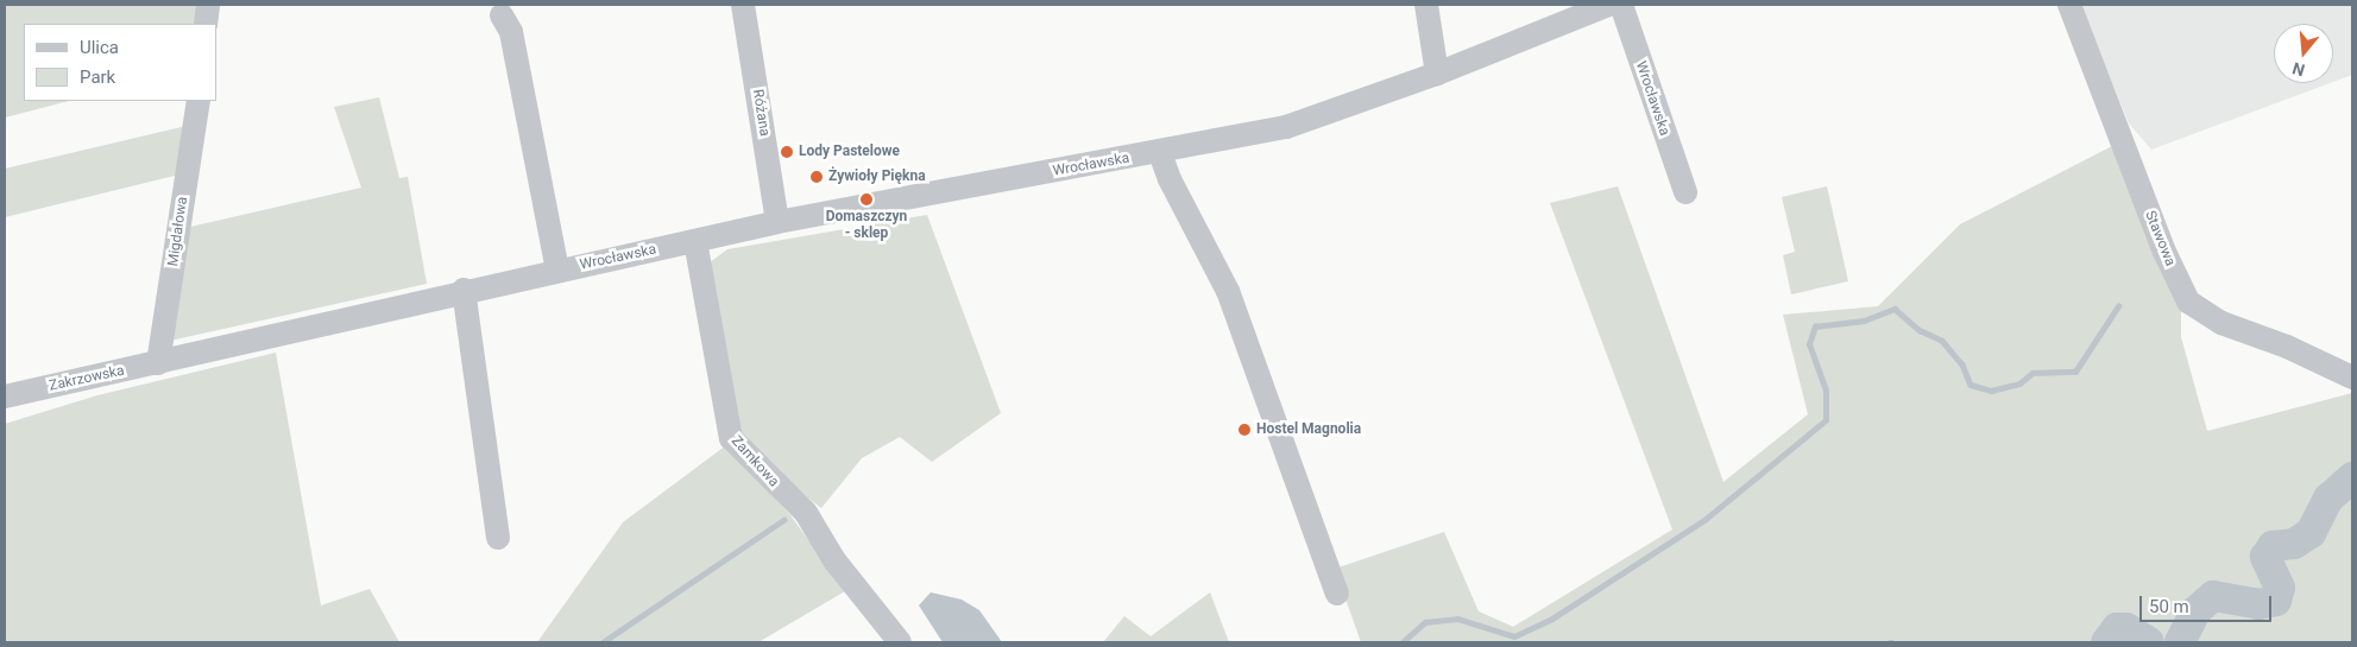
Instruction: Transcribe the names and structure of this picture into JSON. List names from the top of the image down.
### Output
{
  "streets": {
    "street": [
      "Wrocławska",
      "Różana",
      "Migdałowa",
      "Stawowa",
      "Zakrzowska",
      "Zamkowa"
    ]
  },
  "crossings": [
    ["Wrocławska", "Różana"],
    ["Wrocławska", "Migdałowa"],
    ["Wrocławska", "Zakrzowska"],
    ["Wrocławska", "Zamkowa"],
    ["Migdałowa", "Zakrzowska"]
  ],
  "places": [
    "Lody Pastelowe",
    "Żywioły Piękna",
    "Domaszczyn - sklep",
    "Hostel Magnolia"
  ],
  "legend": ["Ulica", "Park"],
  "scale_bar": "50 m",
  "north": "bottom"
}
